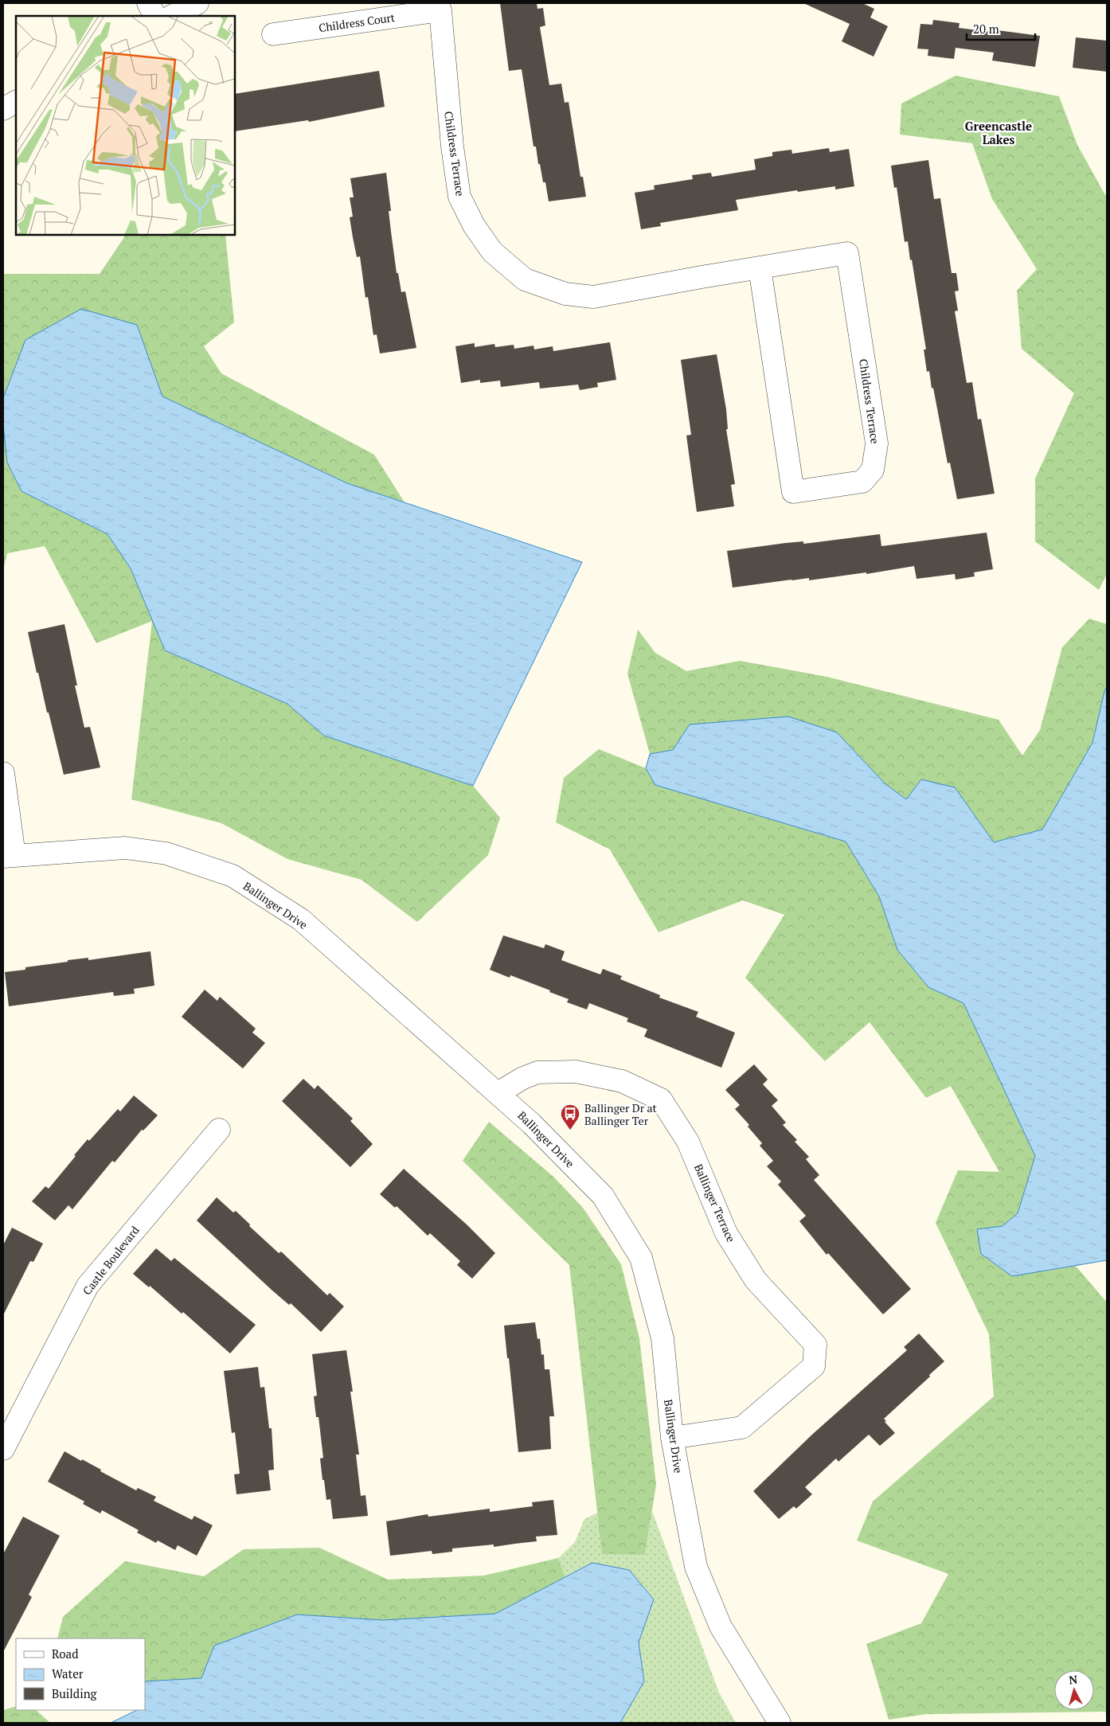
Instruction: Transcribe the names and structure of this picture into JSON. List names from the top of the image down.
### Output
{
  "streets": {
    "street": [
      "Childress Court",
      "Childress Terrace",
      "Ballinger Drive",
      "Ballinger Terrace",
      "Castle Boulevard"
    ]
  },
  "crossings": [
    ["Childress Court", "Childress Terrace"],
    ["Ballinger Drive", "Ballinger Terrace"]
  ],
  "districts": ["Greencastle Lakes"],
  "places": {
    "bus stop": ["Ballinger Dr at Ballinger Ter"]
  },
  "legend": ["Road", "Water", "Building"],
  "scale_bar": "20 m",
  "north": "top"
}
